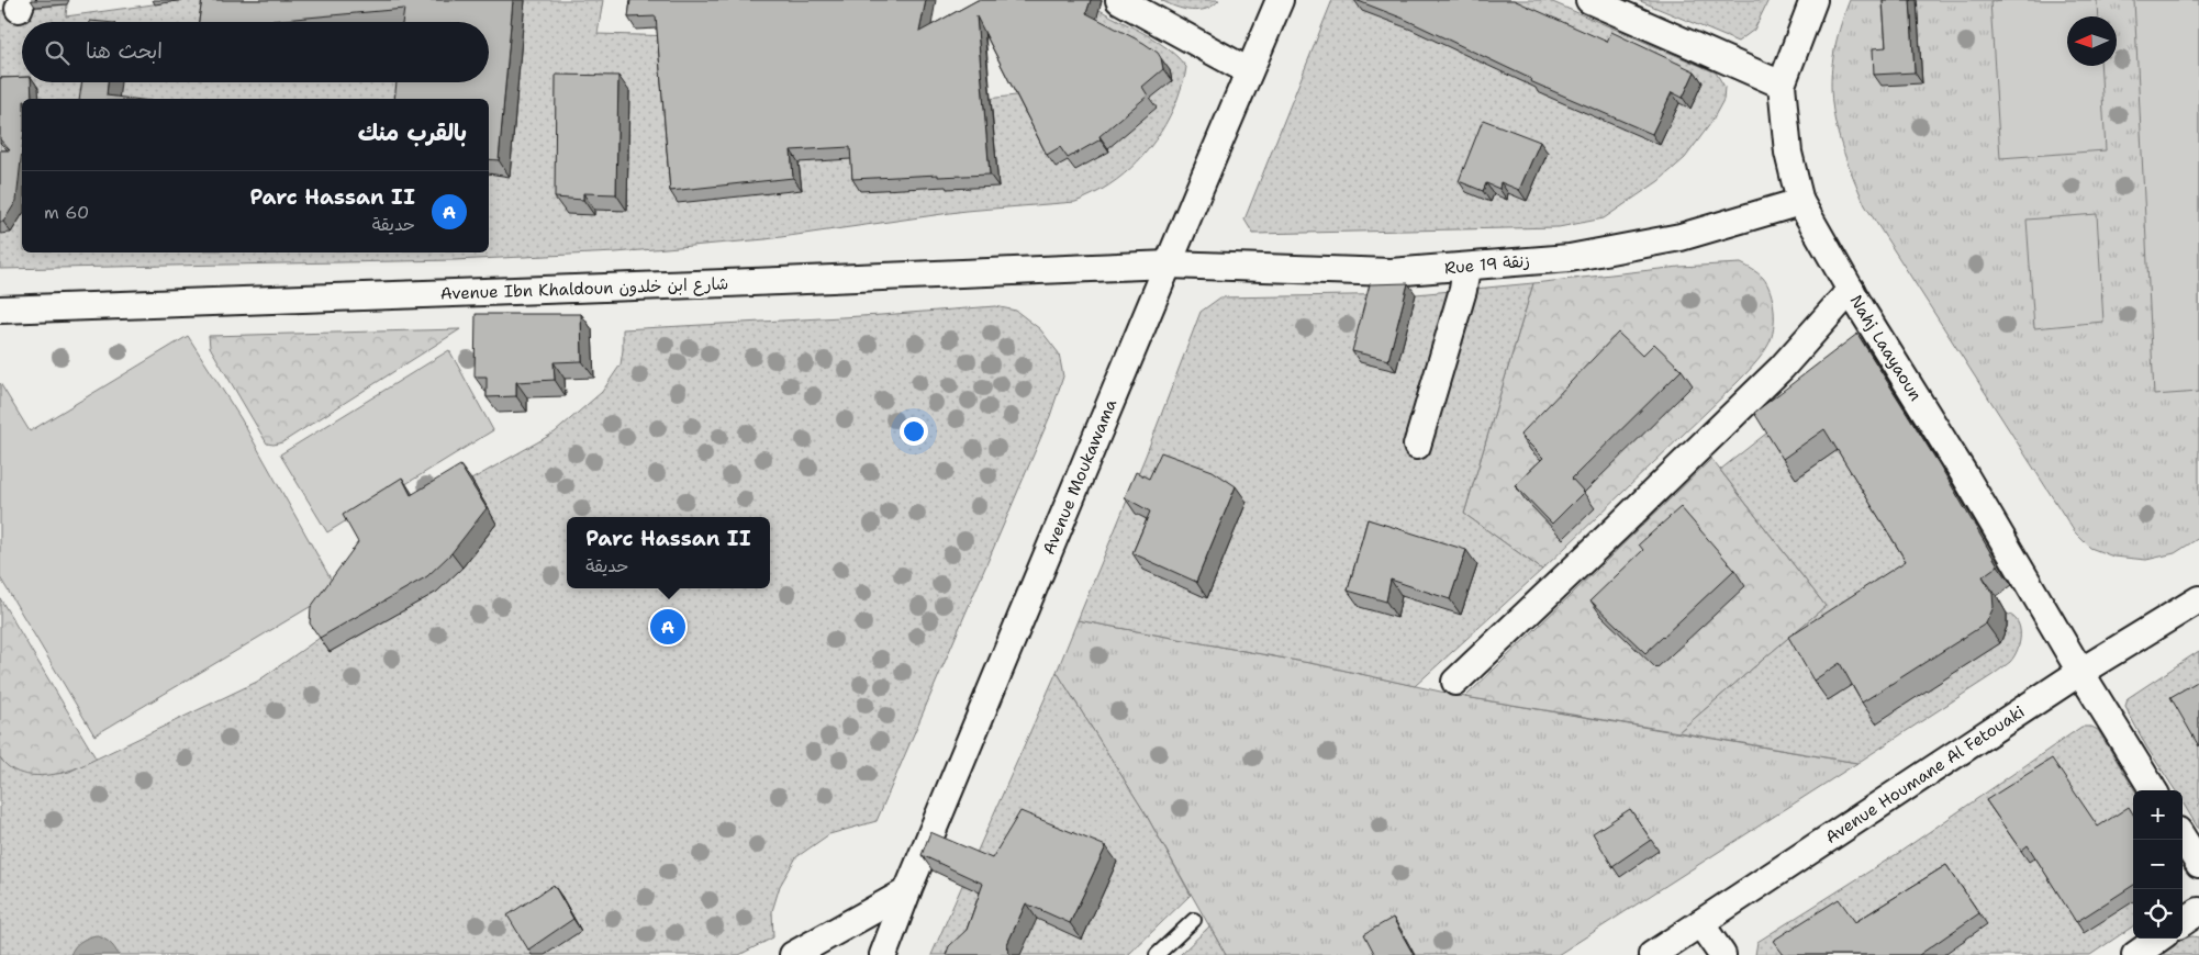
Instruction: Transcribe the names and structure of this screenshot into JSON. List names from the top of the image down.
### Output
{
  "streets": {
    "street": [
      "Rue 19 زنقة",
      "Avenue Ibn Khaldoun شارع ابن خلدون",
      "Nahj Laayaoun",
      "Avenue Moukawama",
      "Avenue Houmane Al Fetouaki"
    ]
  },
  "crossings": [
    ["Rue 19 زنقة", "Avenue Ibn Khaldoun شارع ابن خلدون"],
    ["Rue 19 زنقة", "Nahj Laayaoun"],
    ["Rue 19 زنقة", "Avenue Moukawama"],
    ["Avenue Ibn Khaldoun شارع ابن خلدون", "Avenue Moukawama"],
    ["Nahj Laayaoun", "Avenue Houmane Al Fetouaki"]
  ],
  "north": "left",
  "page": {
    "search": "ابحث هنا",
    "heading": "بالقرب منك",
    "list": [
      {
        "mark": "A",
        "name": "Parc Hassan II",
        "note": "حديقة",
        "value": "60 m"
      }
    ],
    "popup": ["Parc Hassan II", "حديقة"],
    "pins": "A",
    "map_buttons": ["+", "−"]
  }
}
